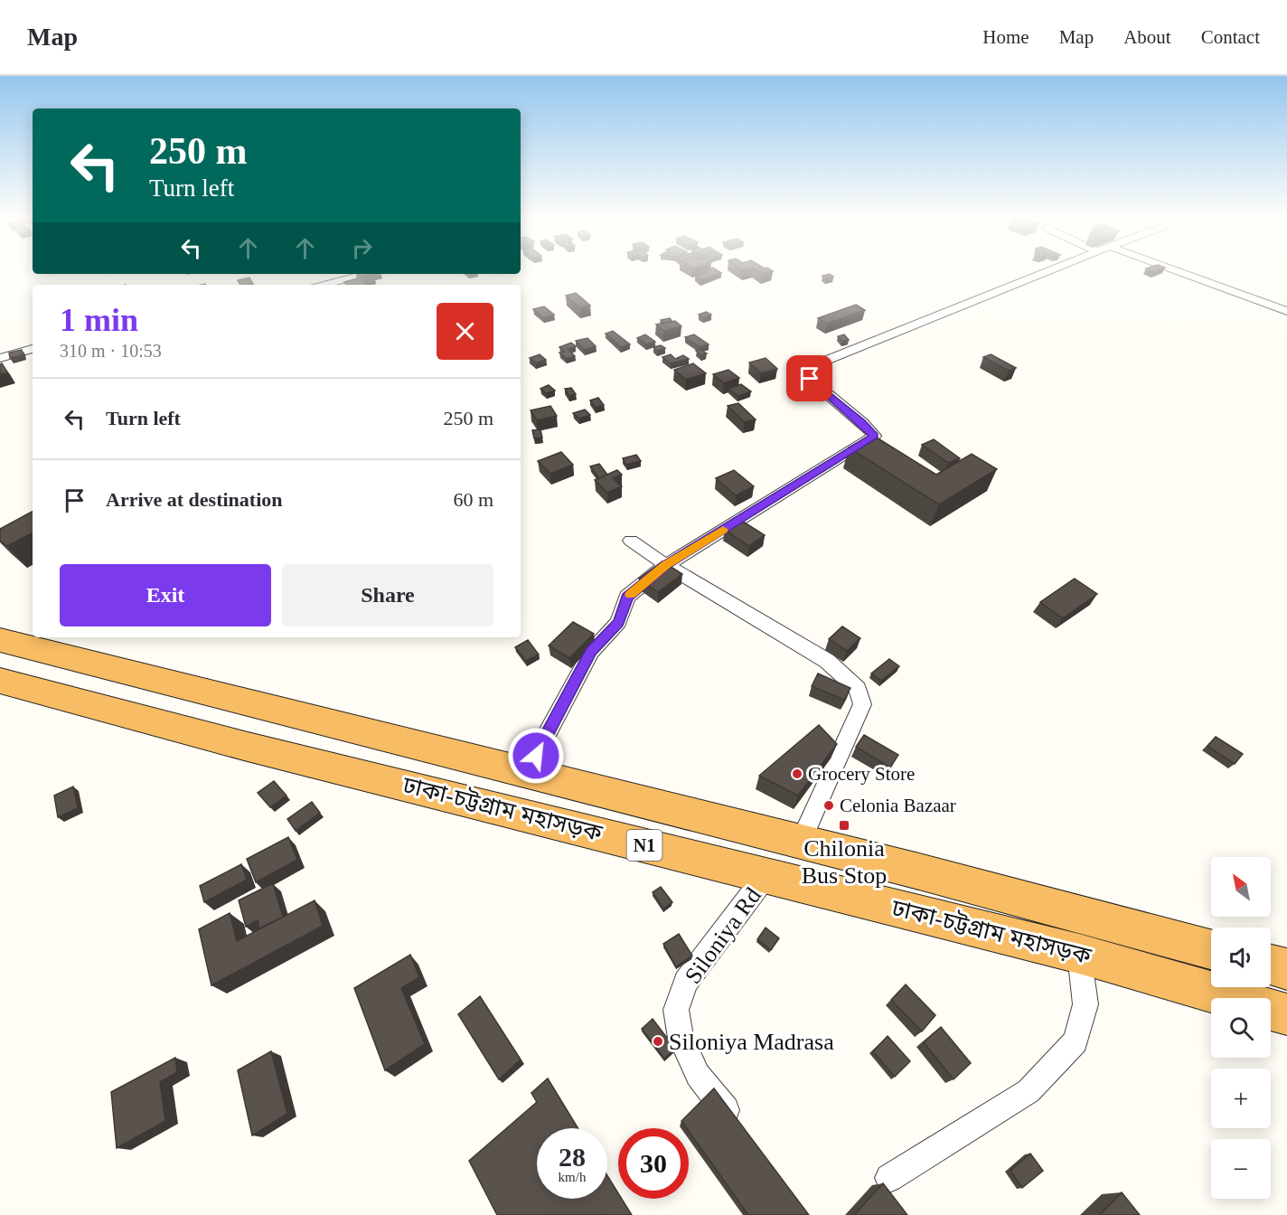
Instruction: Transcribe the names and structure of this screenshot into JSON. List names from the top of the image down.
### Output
{
  "streets": {
    "highway": ["ঢাকা-চট্টগ্রাম মহাসড়ক", "N1"],
    "street": ["Siloniya Rd"]
  },
  "crossings": [
    ["ঢাকা-চট্টগ্রাম মহাসড়ক", "Siloniya Rd"]
  ],
  "places": {
    "other": ["Grocery Store", "Celonia Bazaar", "Siloniya Madrasa"],
    "transit": ["Chilonia Bus Stop"]
  },
  "north": "top left",
  "page": {
    "header": "Map",
    "nav": [
      "Home",
      "Map",
      "About",
      "Contact"
    ],
    "turn": ["250 m", "Turn left"],
    "heading": ["1 min", "310 m · 10:53"],
    "list": [
      {
        "name": "Turn left",
        "value": "250 m"
      },
      {
        "name": "Arrive at destination",
        "value": "60 m"
      }
    ],
    "buttons": ["Exit", "Share"],
    "map_buttons": ["+", "−"],
    "speed": "28 km/h",
    "limit": "30"
  }
}
